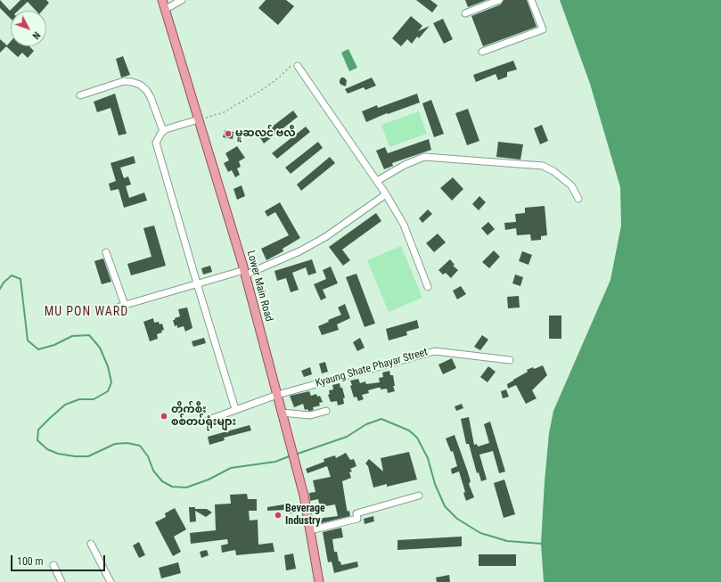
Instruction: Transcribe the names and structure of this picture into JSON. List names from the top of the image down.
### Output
{
  "streets": {
    "main road": ["Lower Main Road"],
    "lane": ["Kyaung Shate Phayar Street"]
  },
  "crossings": [
    ["Lower Main Road", "Kyaung Shate Phayar Street"]
  ],
  "districts": ["MU PON WARD"],
  "places": ["မူဆလင် ဗလီ", "တိုက်စီး စစ်တပ်ရုံးများ", "Beverage Industry"],
  "scale_bar": "100 m",
  "north": "bottom right"
}
